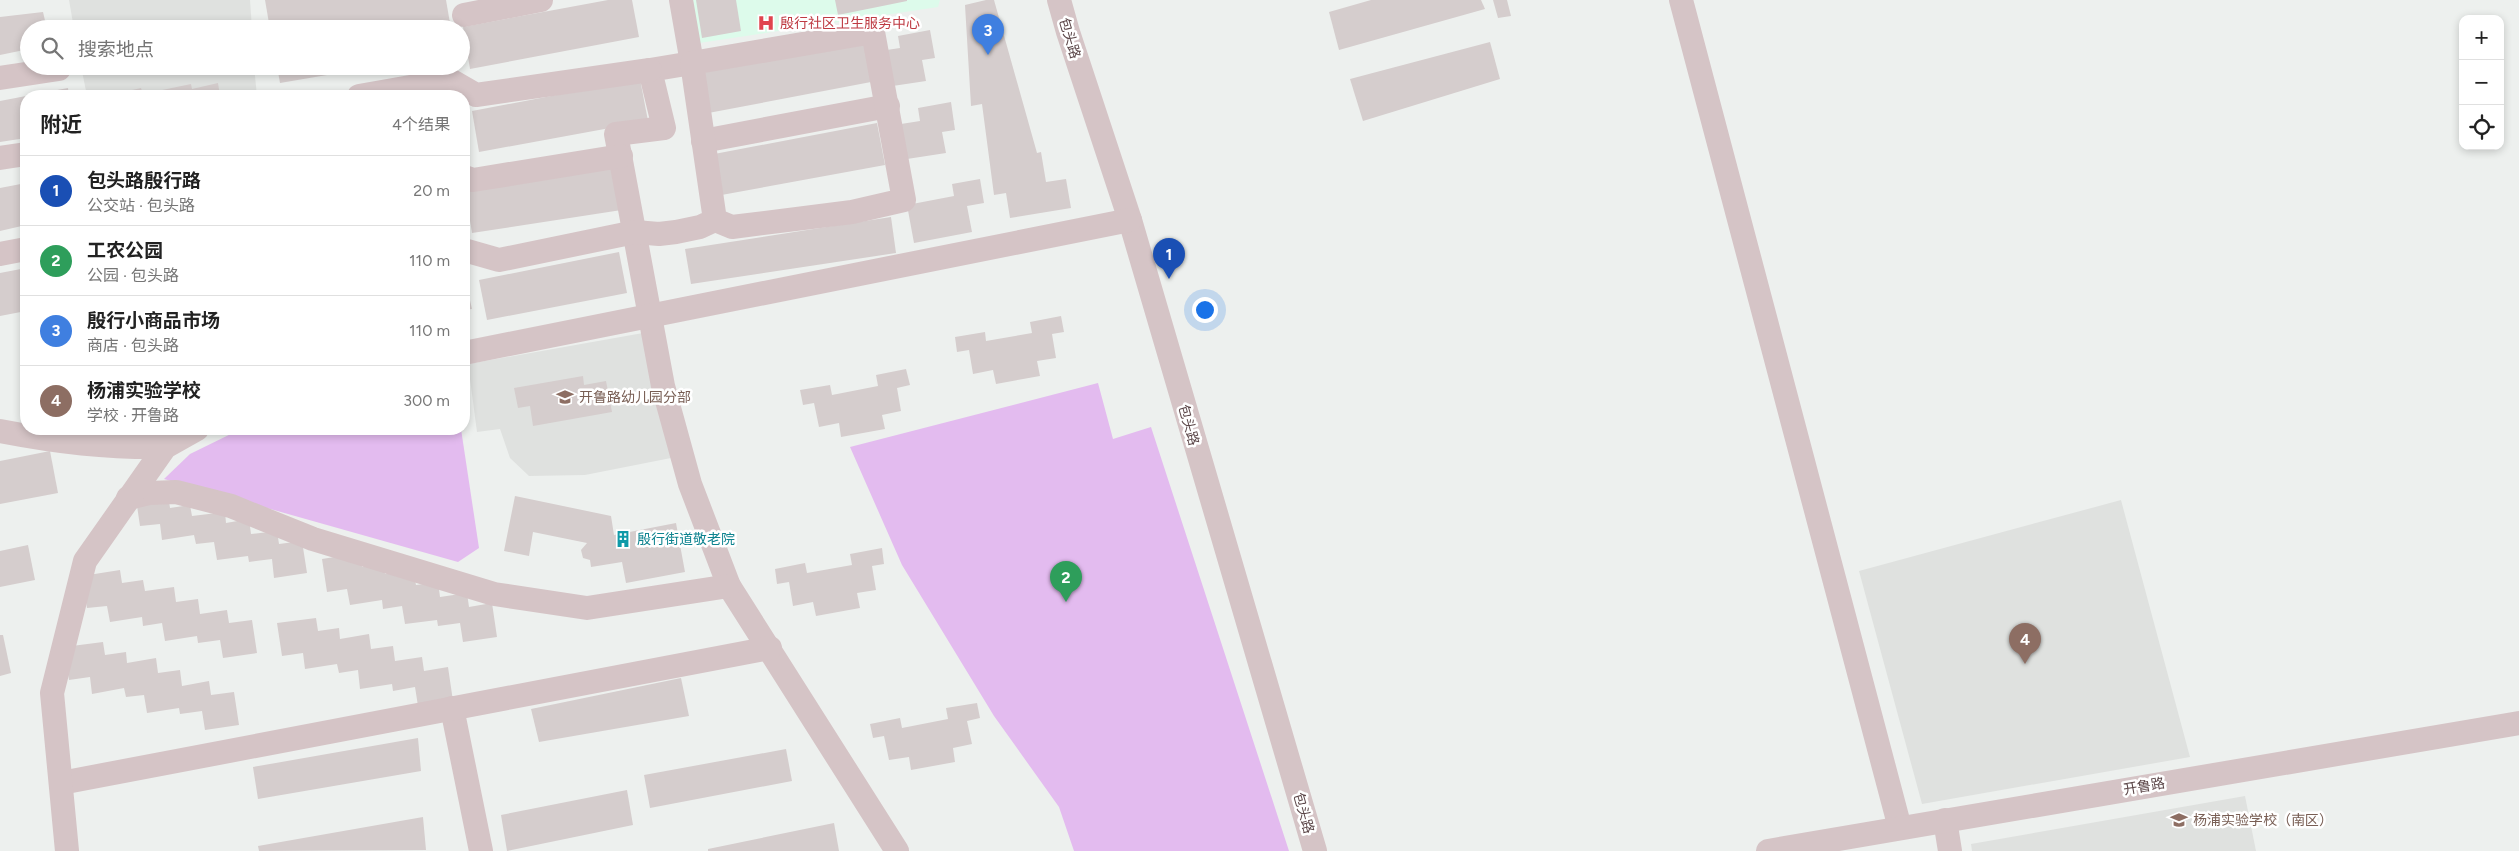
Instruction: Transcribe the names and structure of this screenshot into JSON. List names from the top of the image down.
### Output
{
  "streets": {
    "street": ["包头路", "开鲁路"]
  },
  "places": {
    "hospital": ["殷行社区卫生服务中心"],
    "school or university": ["开鲁路幼儿园分部", "杨浦实验学校（南区）"],
    "building": ["殷行街道敬老院"]
  },
  "page": {
    "pins": [
      "3",
      "1",
      "2",
      "4"
    ],
    "map_buttons": ["+", "−"],
    "search": "搜索地点",
    "heading": ["附近", "4个结果"],
    "list": [
      {
        "mark": "1",
        "name": "包头路殷行路",
        "note": "公交站 · 包头路",
        "value": "20 m"
      },
      {
        "mark": "2",
        "name": "工农公园",
        "note": "公园 · 包头路",
        "value": "110 m"
      },
      {
        "mark": "3",
        "name": "殷行小商品市场",
        "note": "商店 · 包头路",
        "value": "110 m"
      },
      {
        "mark": "4",
        "name": "杨浦实验学校",
        "note": "学校 · 开鲁路",
        "value": "300 m"
      }
    ]
  }
}
